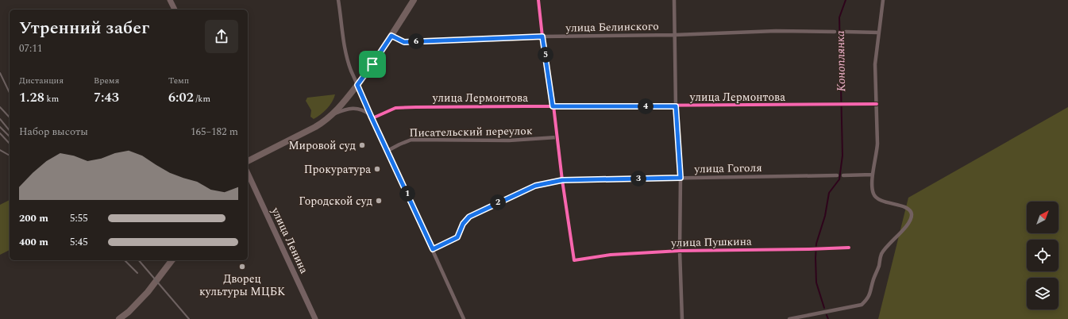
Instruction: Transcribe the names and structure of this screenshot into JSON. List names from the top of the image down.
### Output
{
  "streets": {
    "main road": ["улица Ленина"],
    "street": [
      "улица Белинского",
      "улица Лермонтова",
      "Писательский переулок",
      "улица Гоголя",
      "улица Пушкина"
    ]
  },
  "crossings": [
    ["улица Гоголя", "улица Пушкина"]
  ],
  "water": ["Коноплянка"],
  "places": [
    "Мировой суд",
    "Прокуратура",
    "Городской суд",
    "Дворец культуры МЦБК"
  ],
  "north": "top right",
  "page": {
    "heading": ["Утренний забег", "07:11"],
    "pins": [
      "6",
      "5",
      "4",
      "3",
      "1",
      "2"
    ],
    "stats": [
      ["Дистанция", "1.28 km"],
      ["Время", "7:43"],
      ["Темп", "6:02 /km"]
    ],
    "chart": ["Набор высоты", "165–182 m"],
    "list": [
      {
        "name": "200 m",
        "note": "5:55"
      },
      {
        "name": "400 m",
        "note": "5:45"
      }
    ]
  }
}
